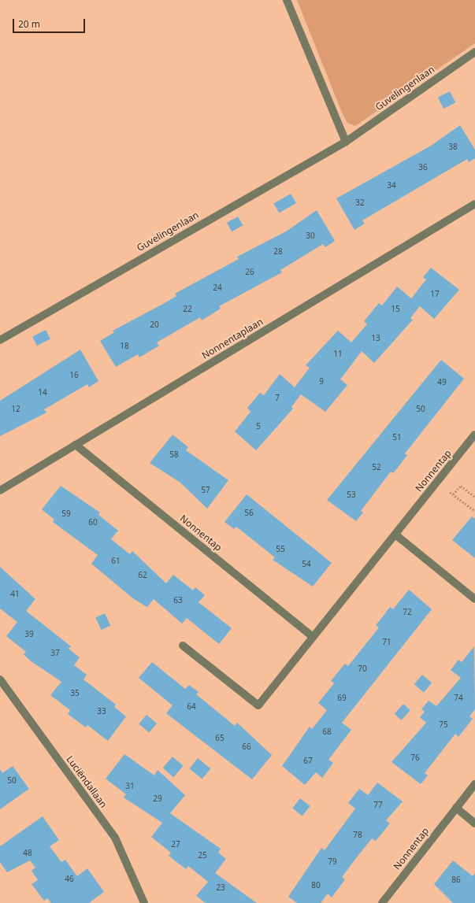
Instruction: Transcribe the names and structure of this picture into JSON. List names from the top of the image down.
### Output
{
  "streets": {
    "street": [
      "Guvelingenlaan",
      "Nonnentaplaan",
      "Nonnentap",
      "Luciëndallaan"
    ]
  },
  "crossings": [
    ["Nonnentaplaan", "Nonnentap"]
  ],
  "house_numbers": [
    "38",
    "36",
    "34",
    "32",
    "30",
    "28",
    "26",
    "24",
    "17",
    "22",
    "15",
    "20",
    "13",
    "18",
    "11",
    "16",
    "9",
    "49",
    "14",
    "7",
    "12",
    "50",
    "5",
    "51",
    "58",
    "52",
    "57",
    "53",
    "56",
    "59",
    "60",
    "55",
    "61",
    "54",
    "62",
    "41",
    "63",
    "72",
    "39",
    "71",
    "37",
    "70",
    "35",
    "69",
    "74",
    "64",
    "33",
    "75",
    "68",
    "65",
    "66",
    "76",
    "67",
    "50",
    "31",
    "29",
    "77",
    "78",
    "27",
    "48",
    "25",
    "79",
    "46",
    "86",
    "80",
    "23"
  ],
  "scale_bar": "20 m"
}
